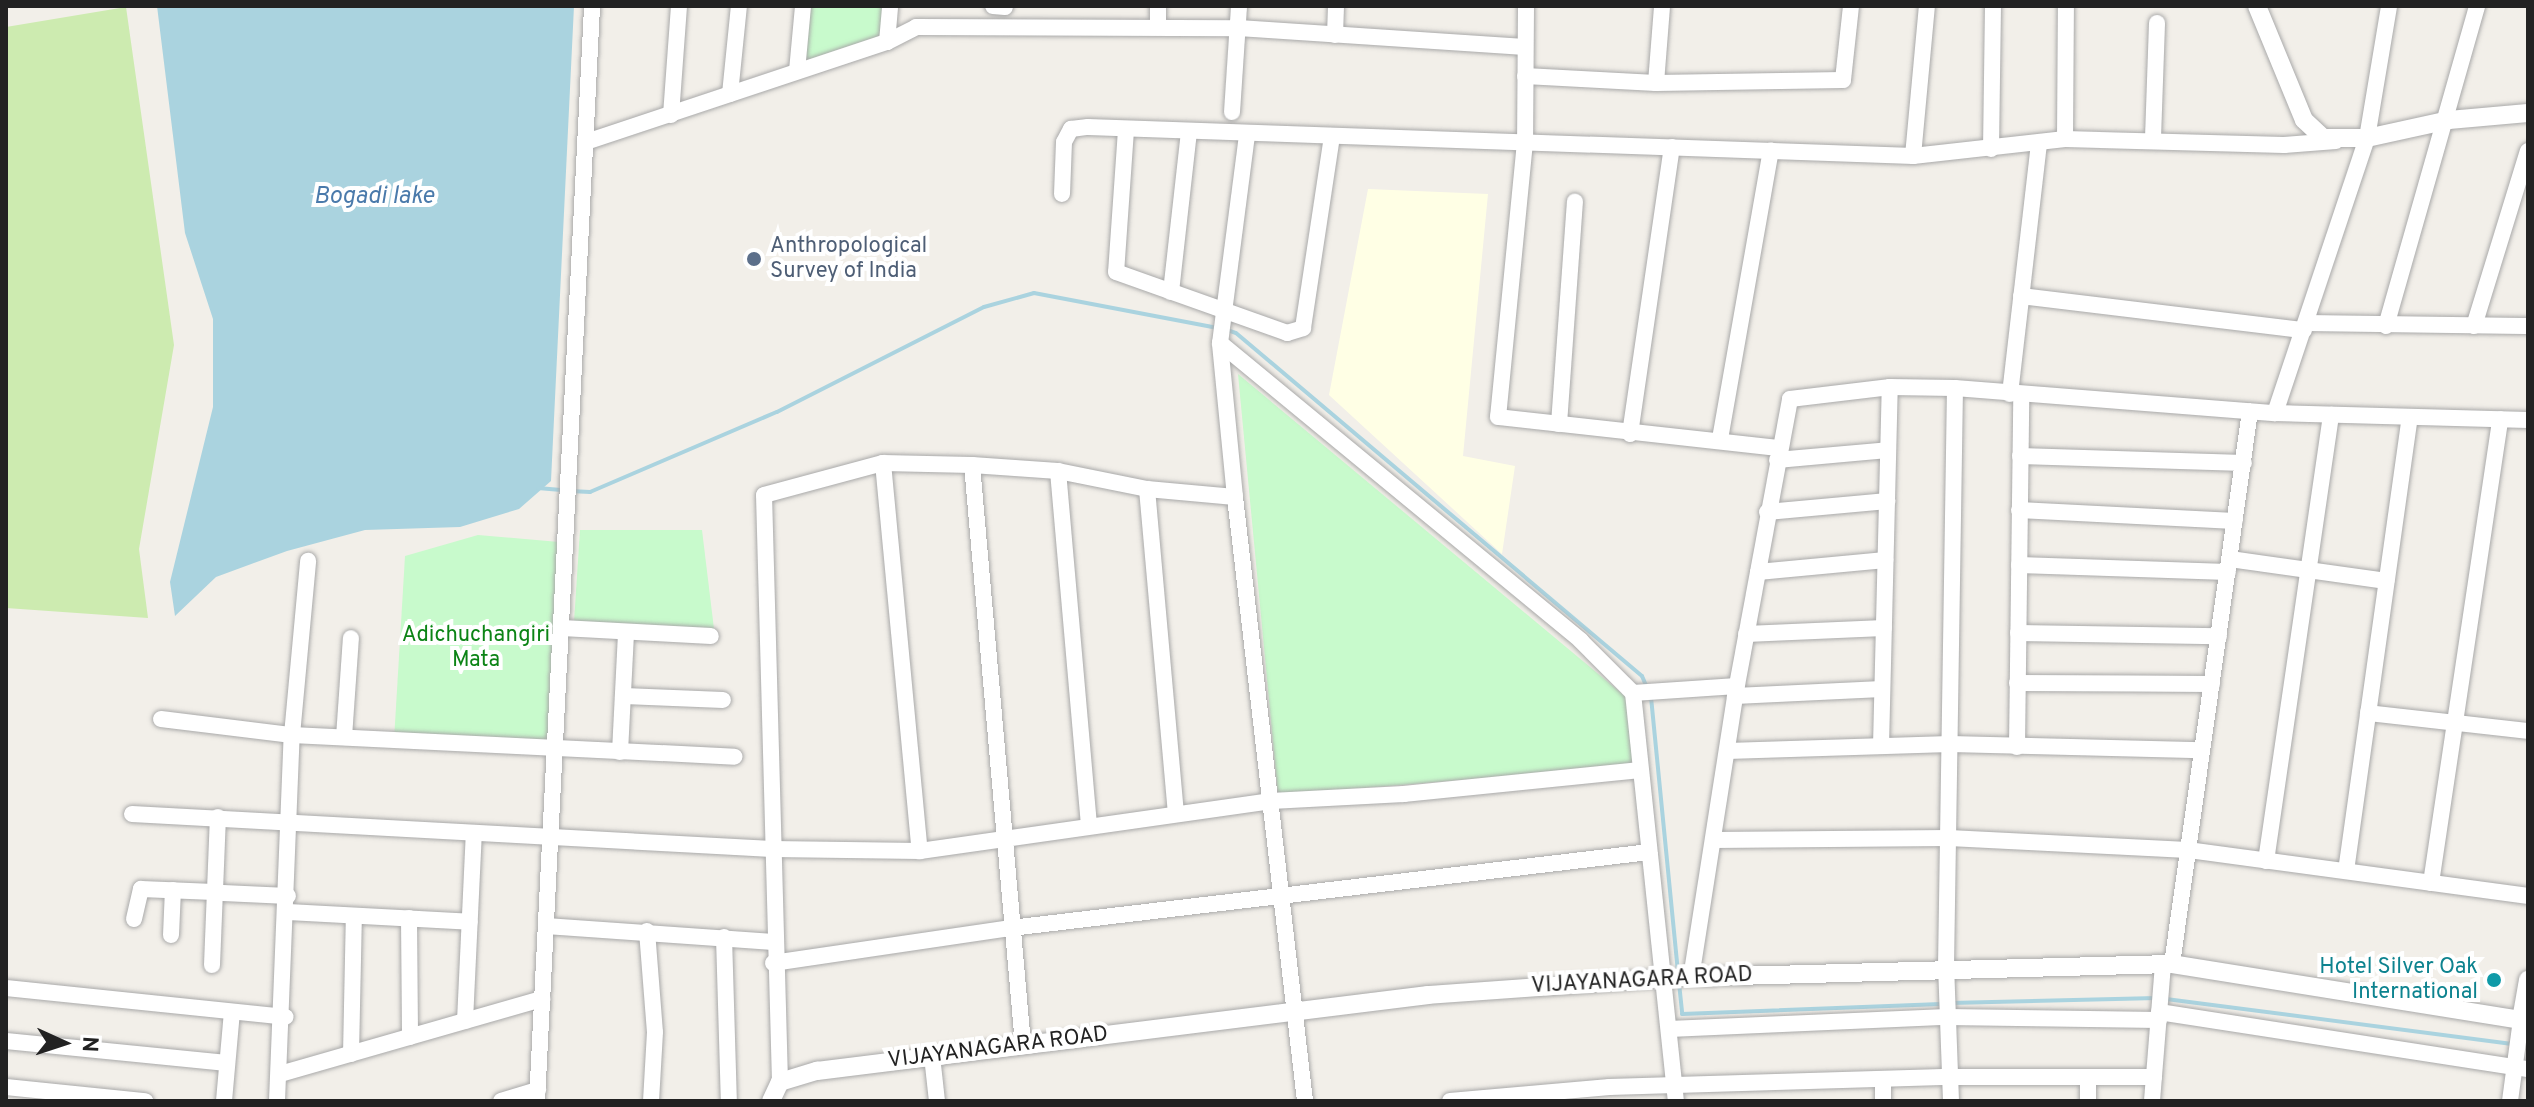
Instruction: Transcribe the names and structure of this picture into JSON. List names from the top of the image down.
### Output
{
  "streets": {
    "street": ["VIJAYANAGARA ROAD"]
  },
  "water": ["Bogadi lake"],
  "parks": ["Adichuchangiri Mata"],
  "places": ["Anthropological Survey of India", "Hotel Silver Oak International"],
  "north": "right"
}
